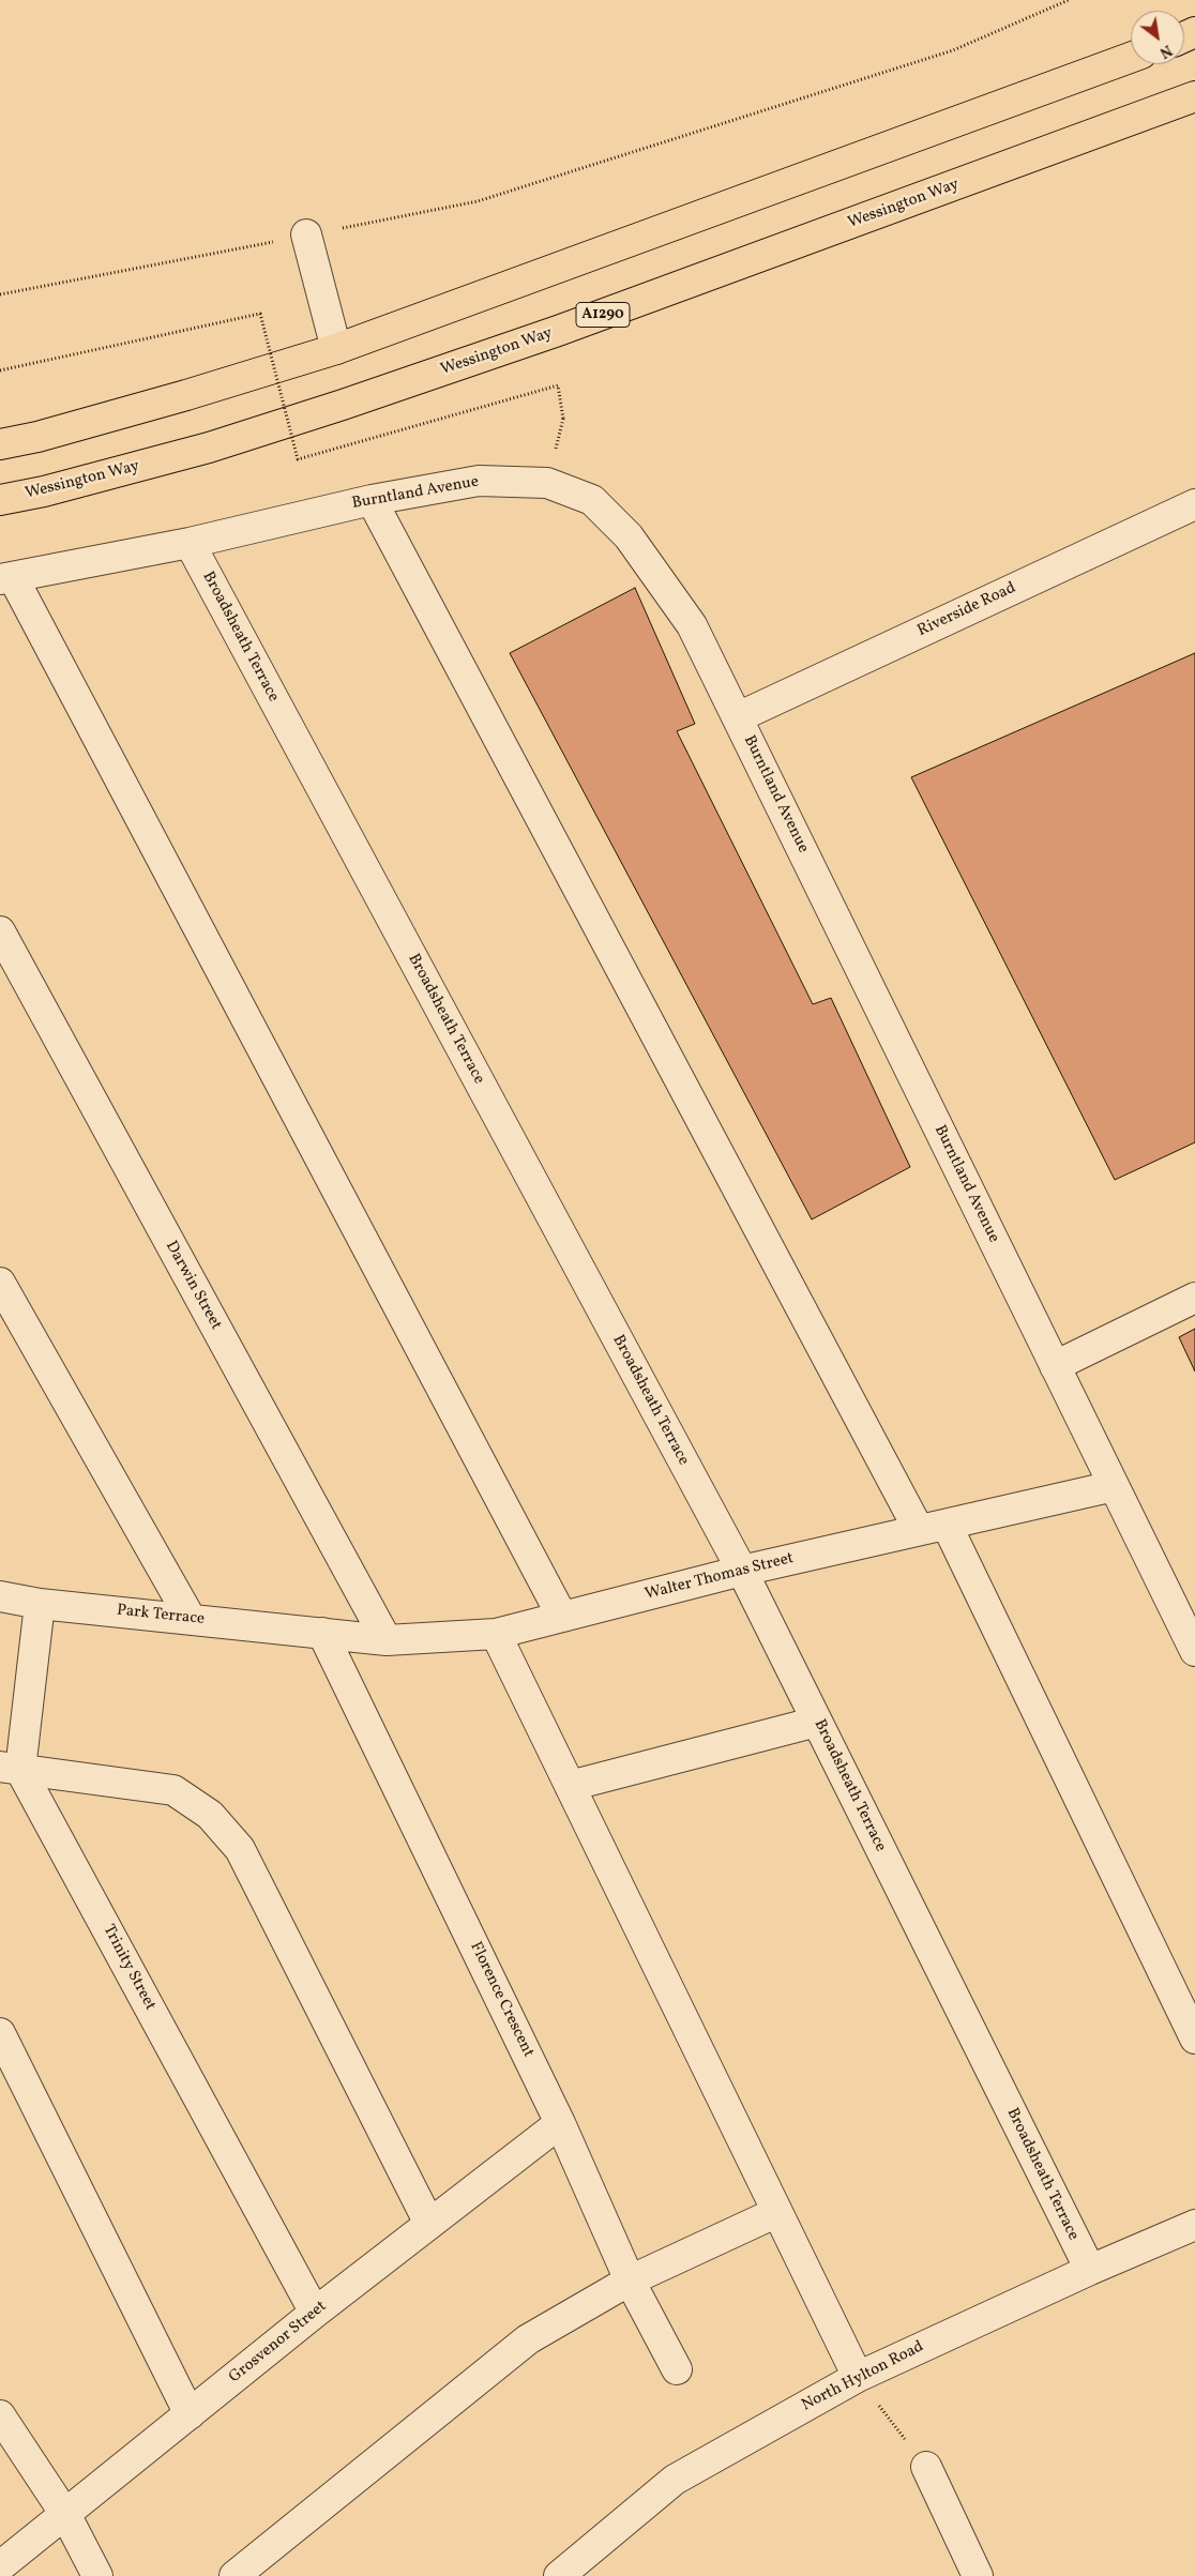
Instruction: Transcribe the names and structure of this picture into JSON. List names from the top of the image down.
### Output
{
  "streets": {
    "main road": ["Wessington Way", "A1290"],
    "street": [
      "Burntland Avenue",
      "Riverside Road",
      "Broadsheath Terrace",
      "Darwin Street",
      "Walter Thomas Street",
      "Park Terrace",
      "Trinity Street",
      "Florence Crescent",
      "Grosvenor Street",
      "North Hylton Road"
    ]
  },
  "crossings": [
    ["Burntland Avenue", "Riverside Road"],
    ["Burntland Avenue", "Broadsheath Terrace"],
    ["Burntland Avenue", "Walter Thomas Street"],
    ["Broadsheath Terrace", "Walter Thomas Street"],
    ["Broadsheath Terrace", "North Hylton Road"],
    ["Darwin Street", "Walter Thomas Street"],
    ["Walter Thomas Street", "Park Terrace"],
    ["Walter Thomas Street", "Florence Crescent"],
    ["Park Terrace", "Florence Crescent"],
    ["Trinity Street", "Grosvenor Street"],
    ["Florence Crescent", "Grosvenor Street"]
  ],
  "north": "bottom right"
}
